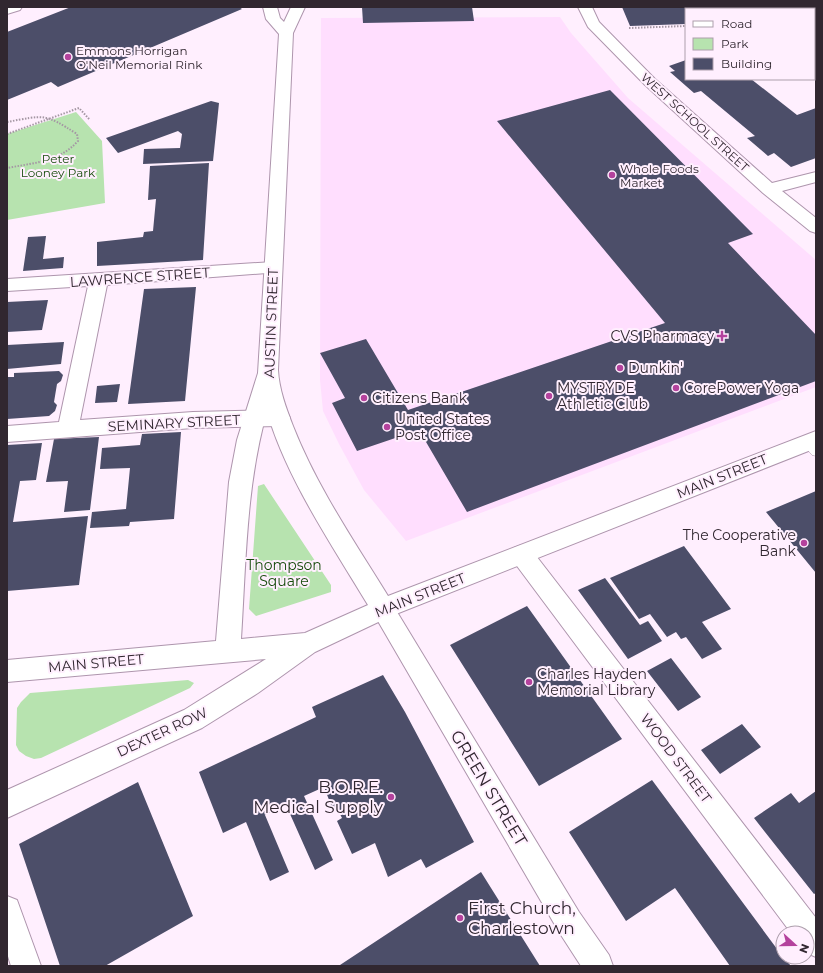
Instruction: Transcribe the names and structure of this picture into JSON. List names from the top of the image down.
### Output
{
  "streets": {
    "main road": [
      "WEST SCHOOL STREET",
      "LAWRENCE STREET",
      "AUSTIN STREET",
      "SEMINARY STREET",
      "MAIN STREET",
      "DEXTER ROW",
      "WOOD STREET",
      "GREEN STREET"
    ]
  },
  "crossings": [
    ["LAWRENCE STREET", "AUSTIN STREET"],
    ["AUSTIN STREET", "SEMINARY STREET"],
    ["AUSTIN STREET", "MAIN STREET"],
    ["AUSTIN STREET", "GREEN STREET"],
    ["MAIN STREET", "DEXTER ROW"],
    ["MAIN STREET", "WOOD STREET"],
    ["MAIN STREET", "GREEN STREET"]
  ],
  "parks": ["Peter Looney Park", "Thompson Square"],
  "places": {
    "other": [
      "Emmons Horrigan O'Neil Memorial Rink",
      "Whole Foods Market",
      "Dunkin'",
      "CorePower Yoga",
      "MYSTRYDE Athletic Club",
      "Citizens Bank",
      "United States Post Office",
      "The Cooperative Bank",
      "Charles Hayden Memorial Library",
      "B.O.R.E. Medical Supply",
      "First Church, Charlestown"
    ],
    "health": ["CVS Pharmacy"]
  },
  "legend": ["Road", "Park", "Building"],
  "north": "right"
}
